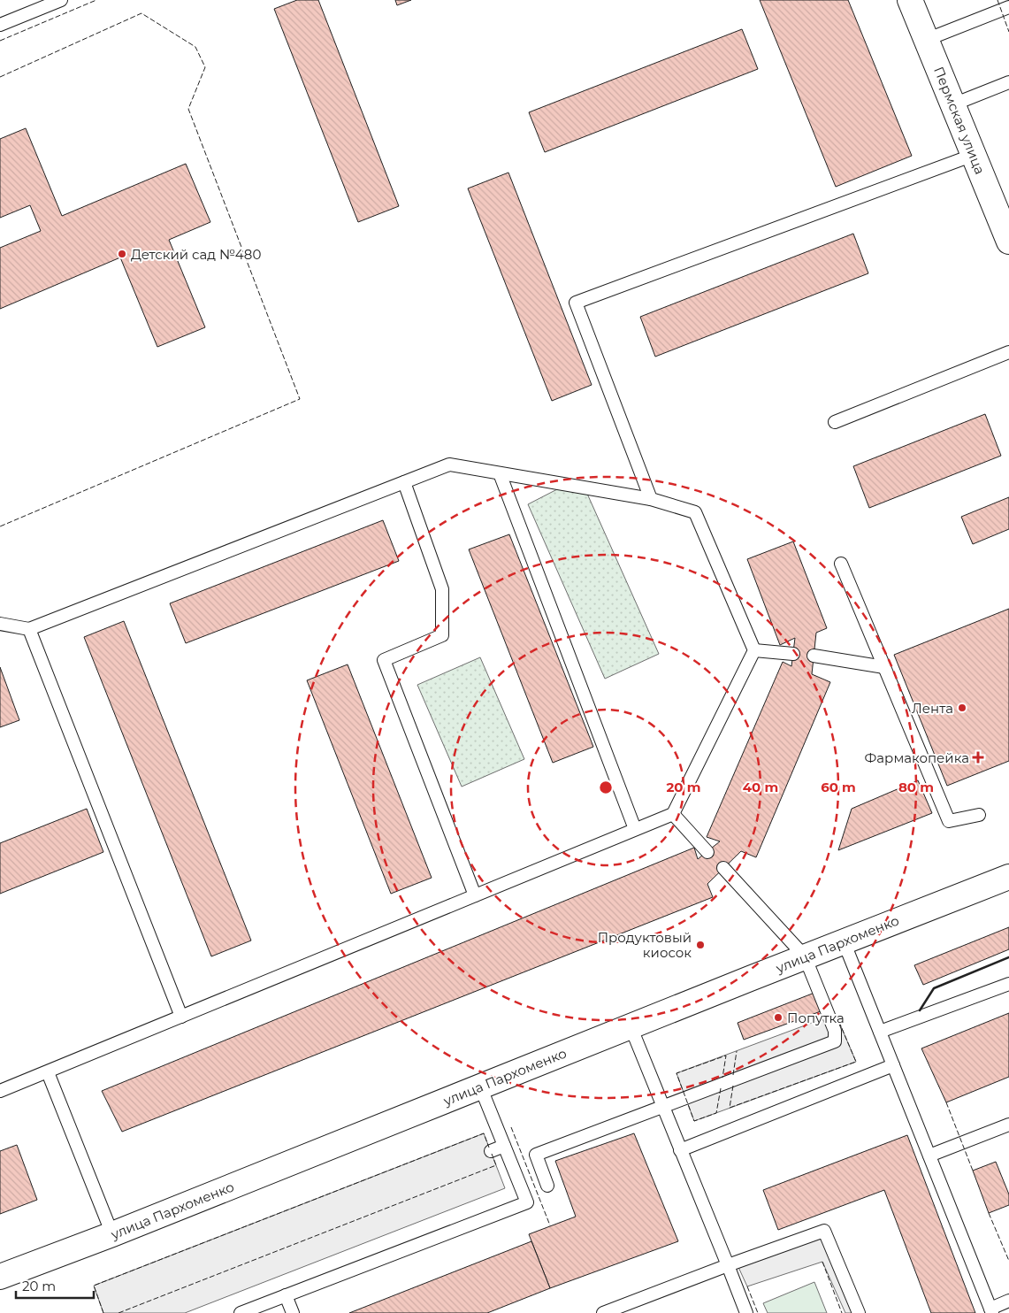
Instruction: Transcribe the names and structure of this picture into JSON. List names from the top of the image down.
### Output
{
  "streets": {
    "street": ["Пермская улица", "улица Пархоменко"]
  },
  "places": {
    "other": [
      "Детский сад №480",
      "Лента",
      "Продуктовый киосок",
      "Попутка"
    ],
    "health": ["Фармакопейка"]
  },
  "scale_bar": "20 m",
  "rings": [
    "20 m",
    "40 m",
    "60 m",
    "80 m"
  ]
}
